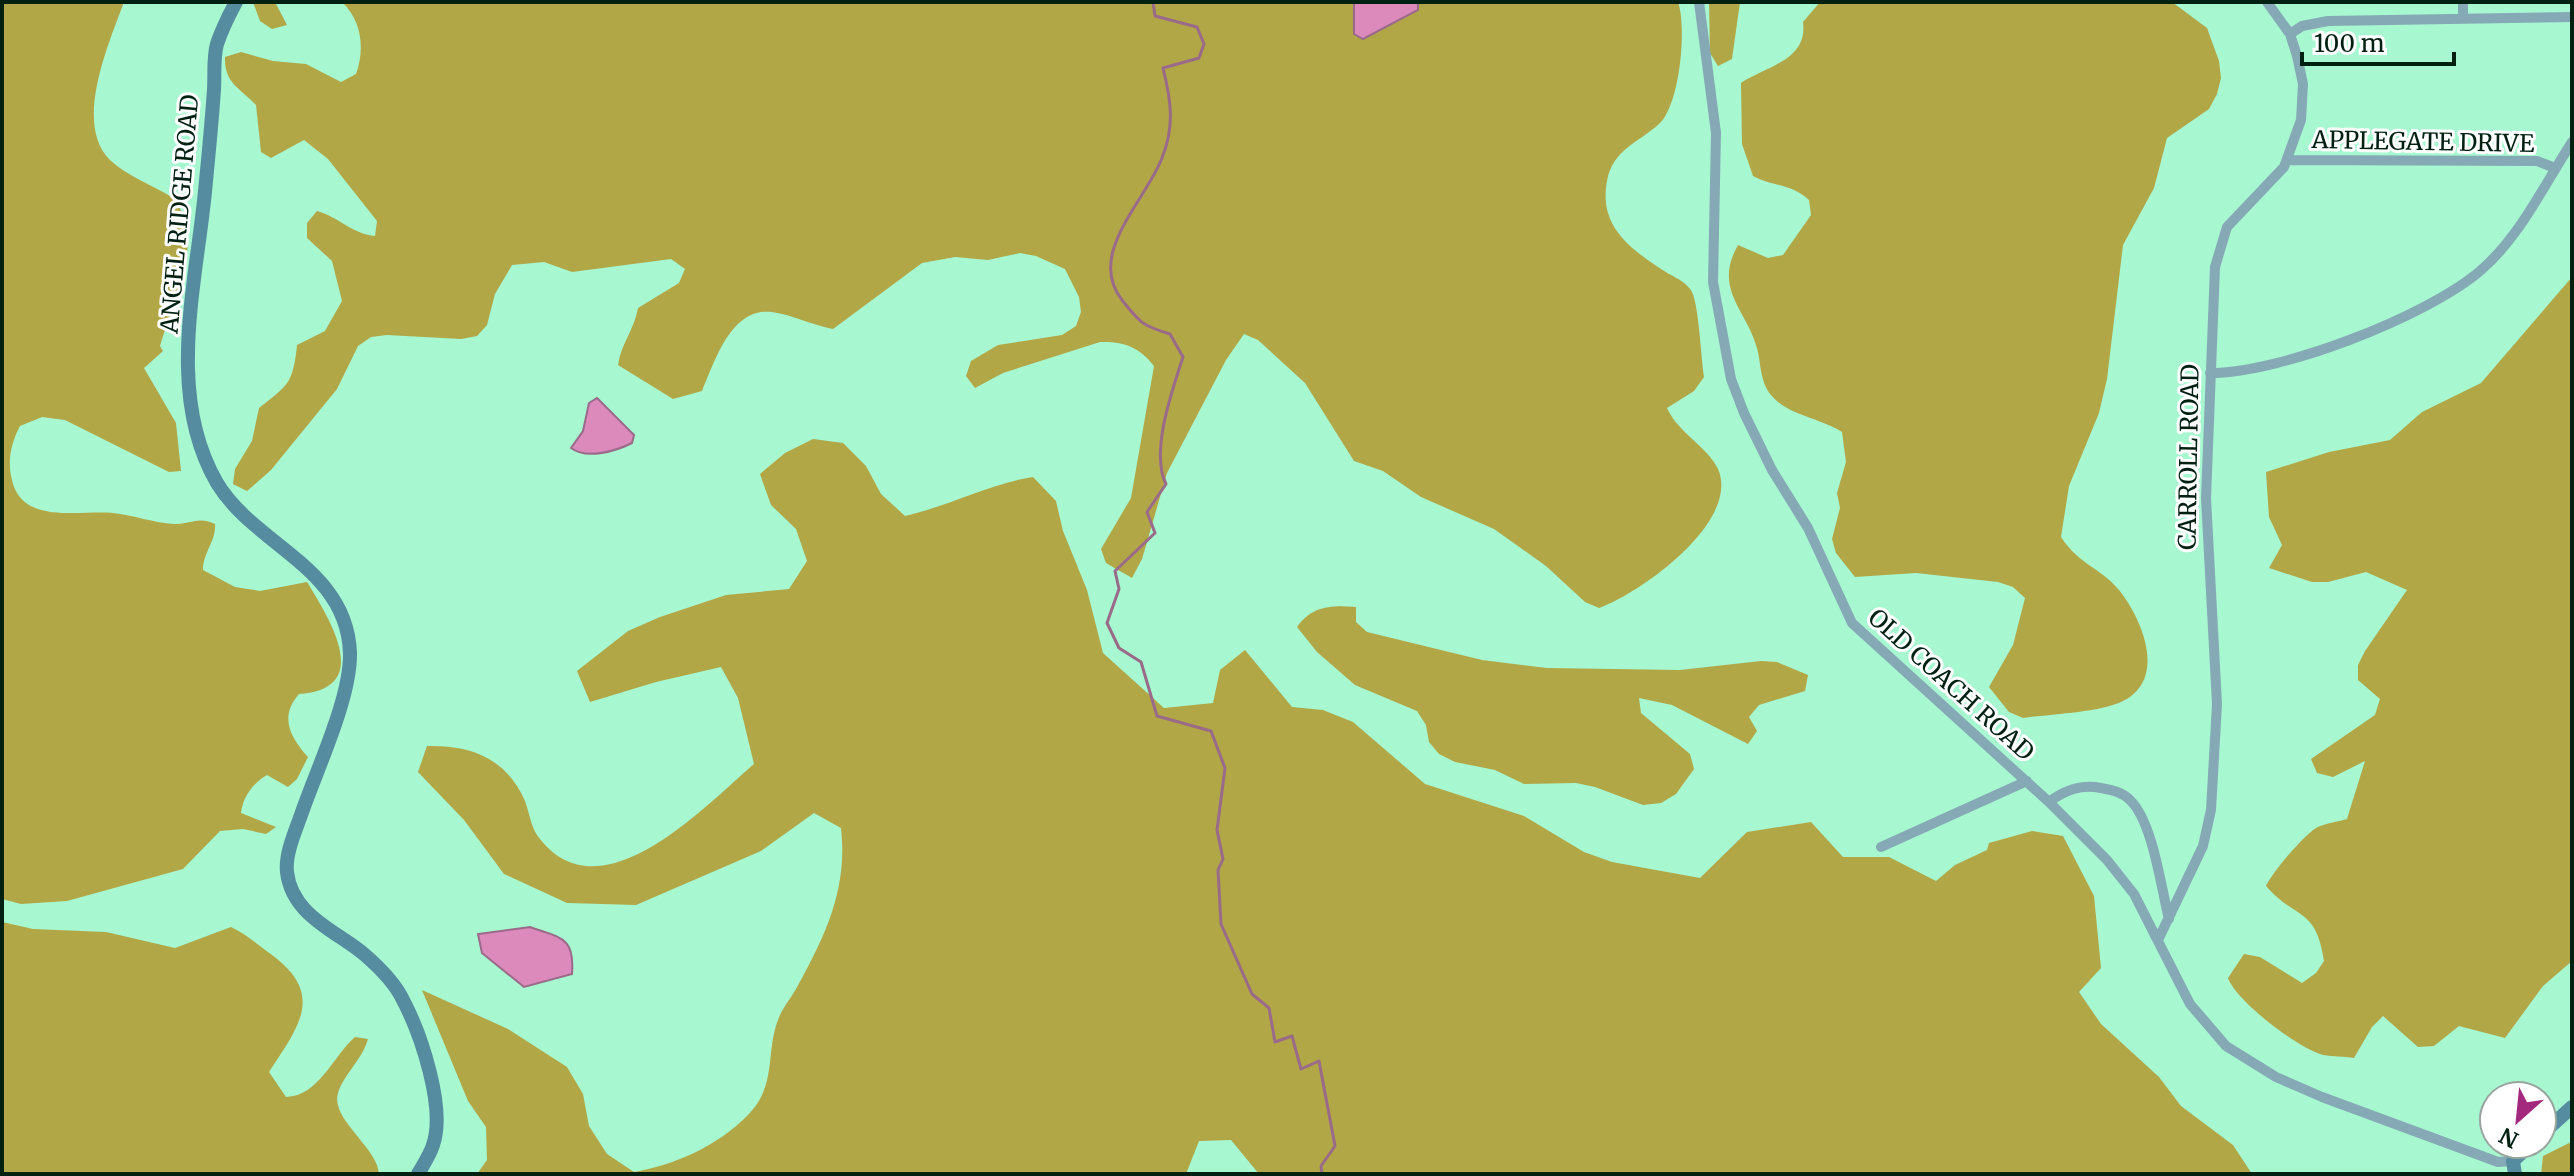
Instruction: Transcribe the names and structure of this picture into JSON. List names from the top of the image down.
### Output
{
  "streets": {
    "street": [
      "APPLEGATE DRIVE",
      "ANGEL RIDGE ROAD",
      "CARROLL ROAD",
      "OLD COACH ROAD"
    ]
  },
  "crossings": [
    ["APPLEGATE DRIVE", "CARROLL ROAD"],
    ["CARROLL ROAD", "OLD COACH ROAD"]
  ],
  "scale_bar": "100 m",
  "north": "bottom left"
}
